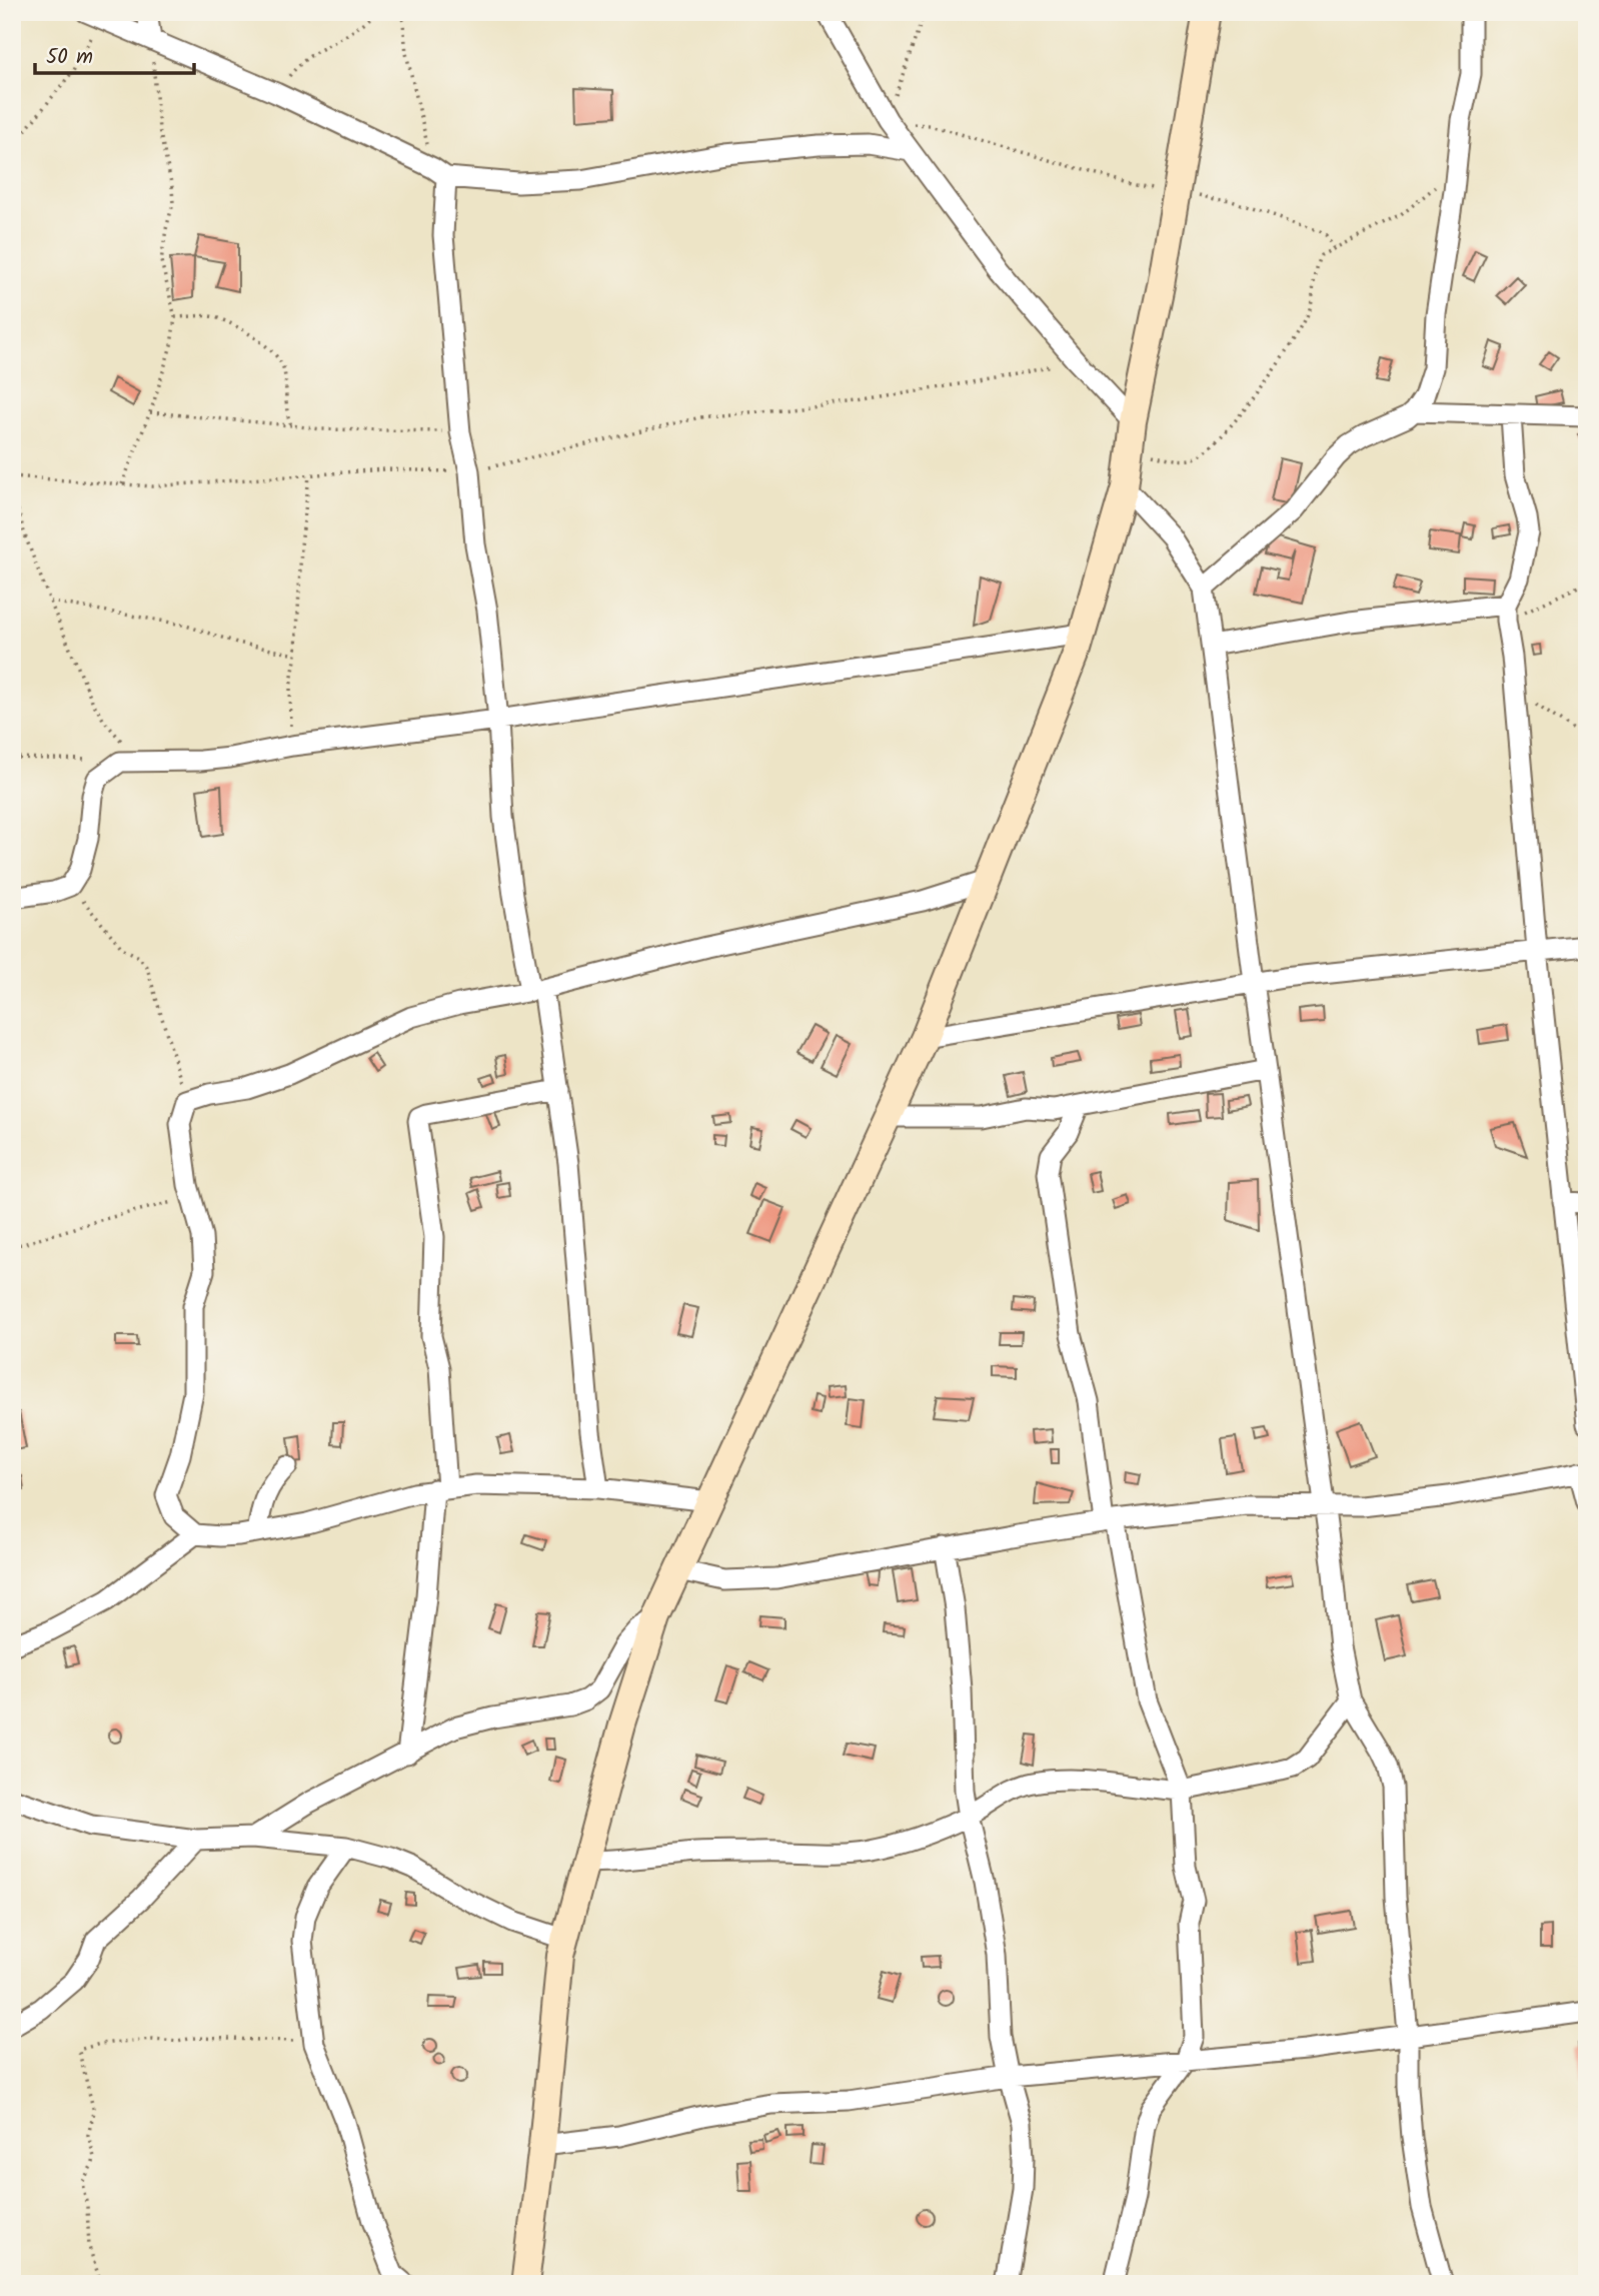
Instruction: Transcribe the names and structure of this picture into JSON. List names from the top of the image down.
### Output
{
  "scale_bar": "50 m"
}
